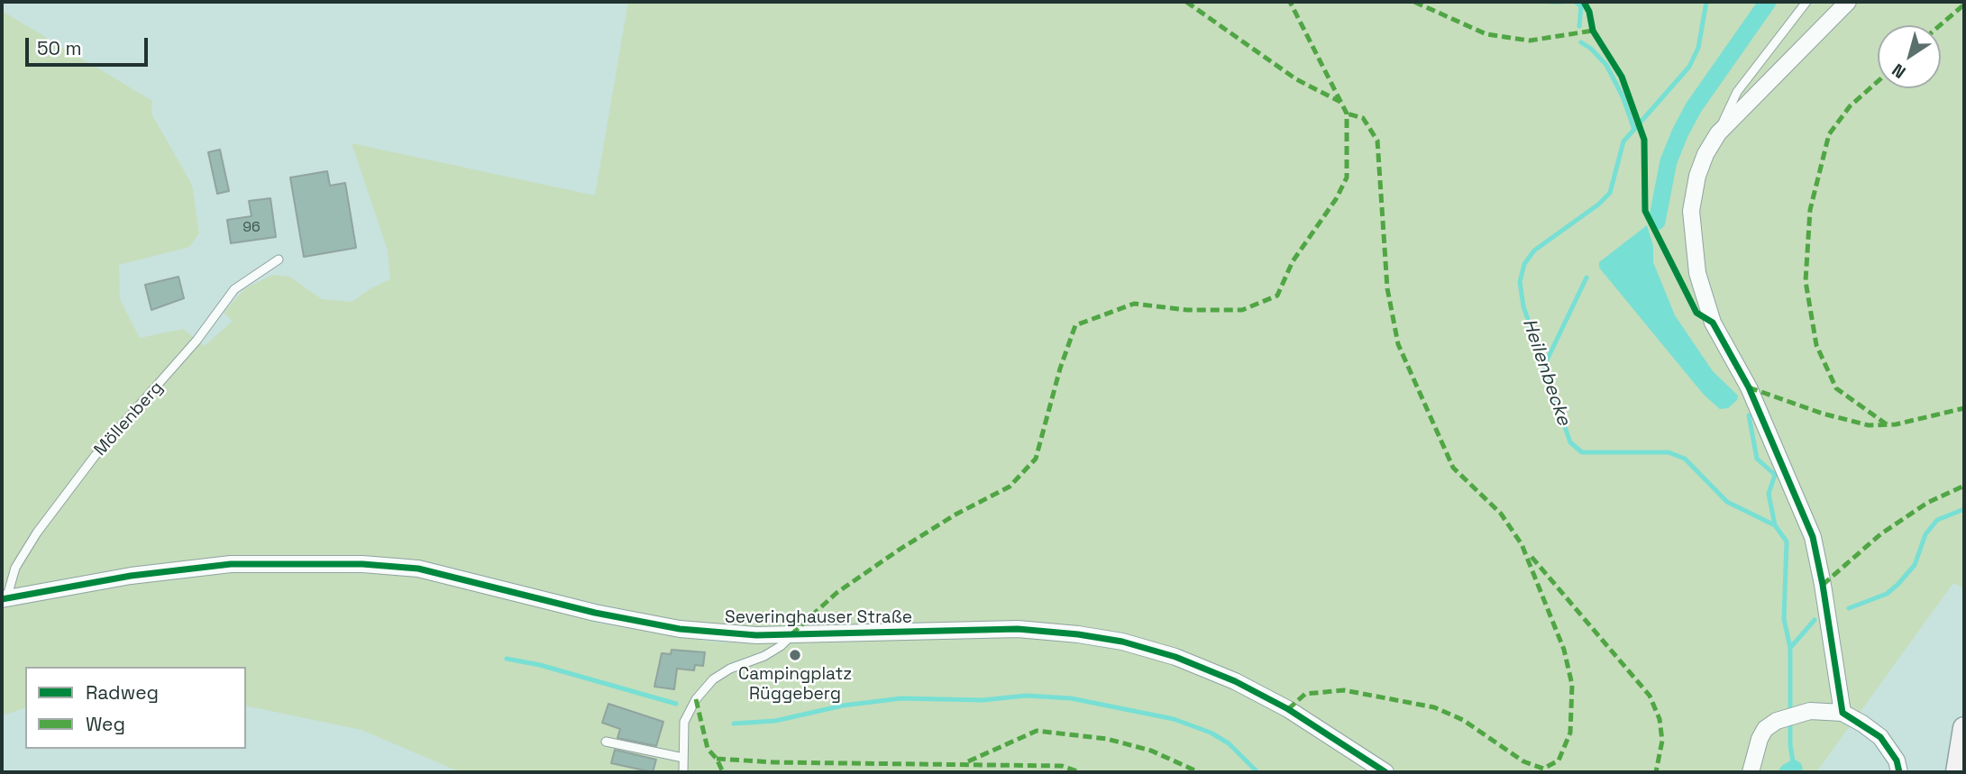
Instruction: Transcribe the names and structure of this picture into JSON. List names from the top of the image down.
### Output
{
  "streets": {
    "street": ["Severinghauser Straße"],
    "lane": ["Möllenberg"]
  },
  "crossings": [
    ["Möllenberg", "Severinghauser Straße"]
  ],
  "water": ["Heilenbecke"],
  "places": ["Campingplatz Rüggeberg"],
  "house_numbers": ["96"],
  "legend": ["Radweg", "Weg"],
  "scale_bar": "50 m",
  "north": "bottom left"
}
